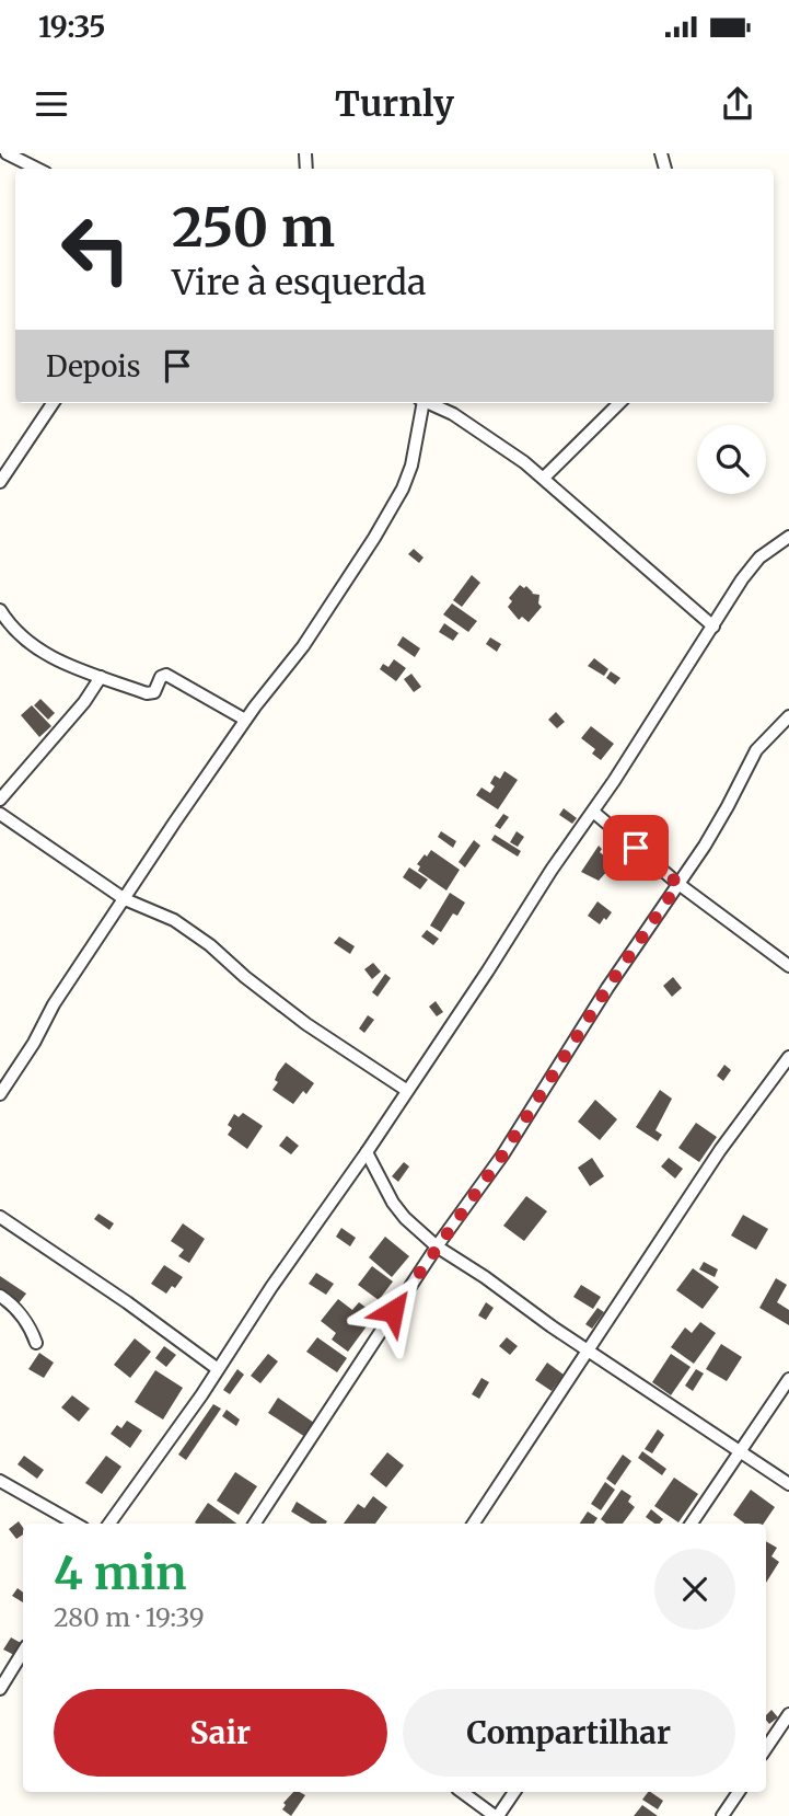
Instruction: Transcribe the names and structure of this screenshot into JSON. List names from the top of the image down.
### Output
{
  "page": {
    "status": "19:35",
    "header": "Turnly",
    "turn": ["250 m", "Vire à esquerda"],
    "then": "Depois",
    "heading": ["4 min", "280 m · 19:39"],
    "buttons": ["Sair", "Compartilhar"]
  }
}
